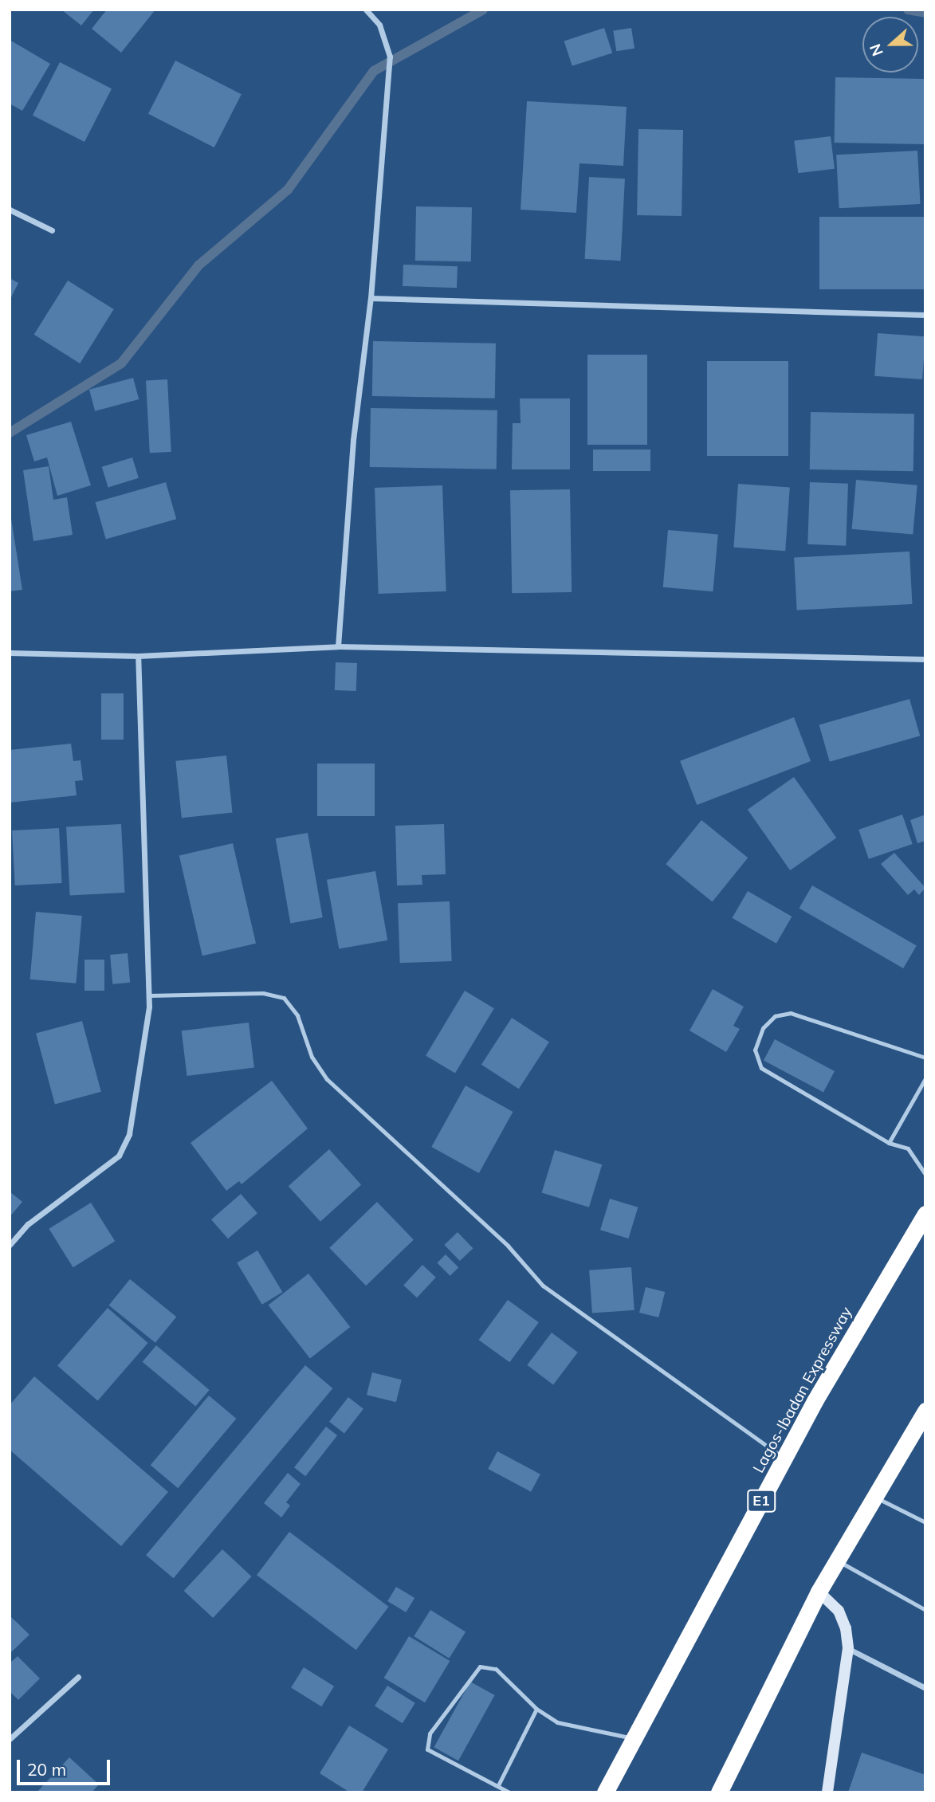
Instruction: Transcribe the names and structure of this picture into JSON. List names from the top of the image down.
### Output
{
  "streets": {
    "highway": ["Lagos-Ibadan Expressway", "E1"]
  },
  "scale_bar": "20 m",
  "north": "left"
}
